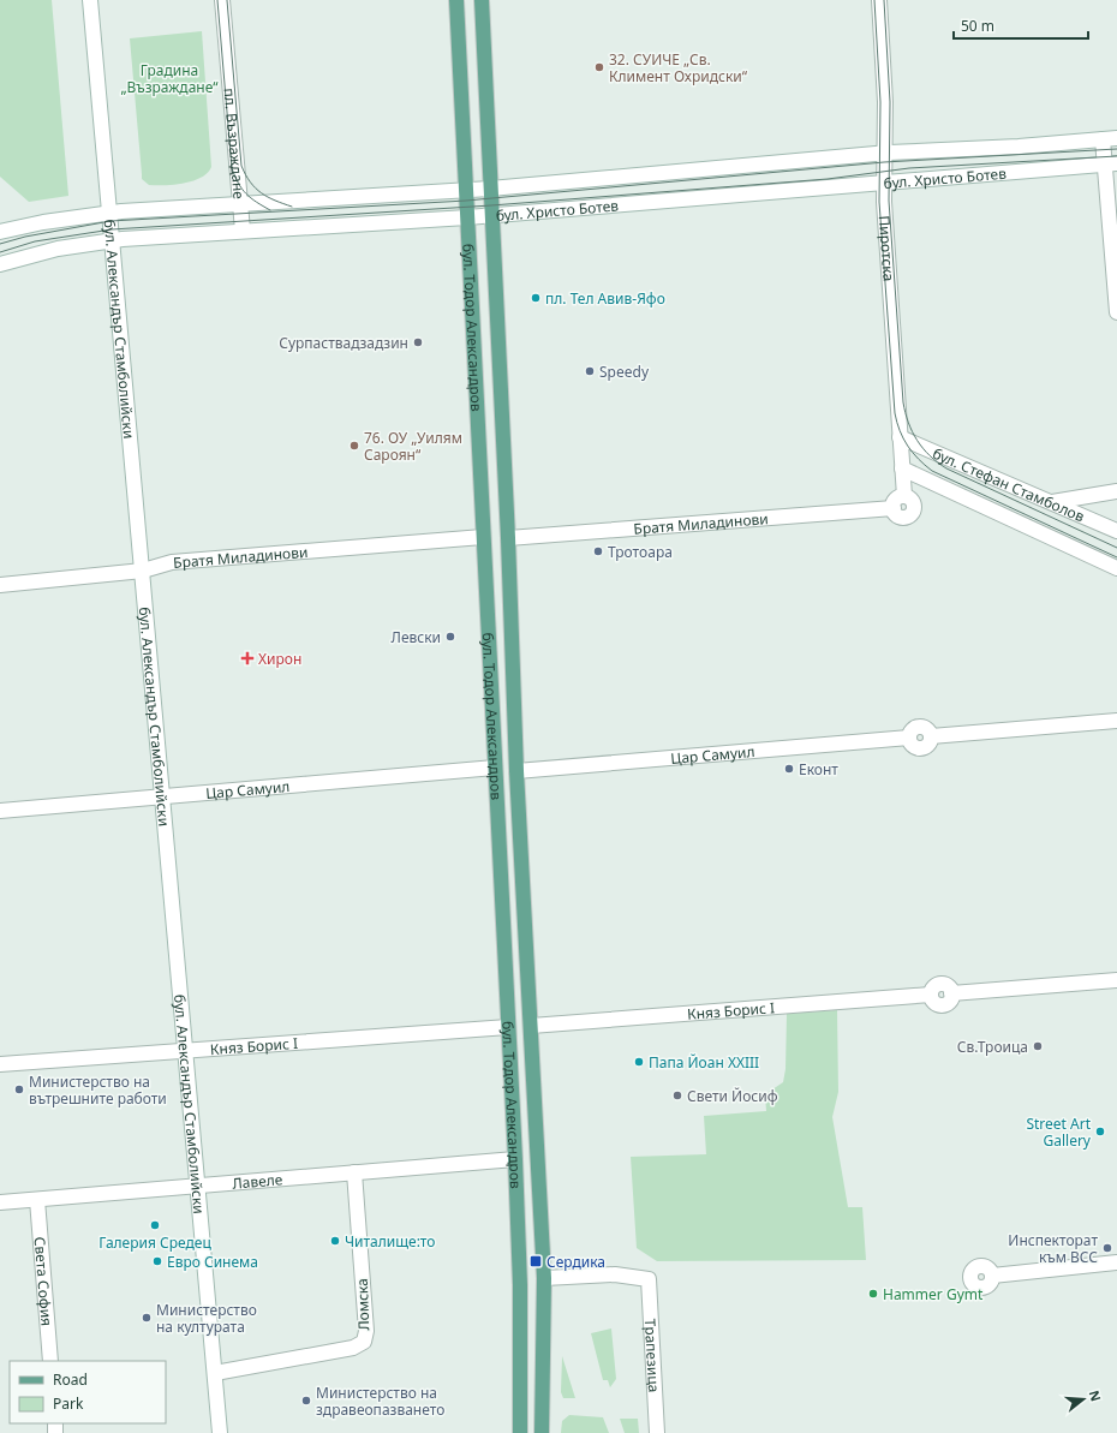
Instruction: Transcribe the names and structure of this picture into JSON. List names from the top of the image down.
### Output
{
  "streets": {
    "main road": ["бул. Тодор Александров"],
    "street": [
      "пл. Възраждане",
      "бул. Христо Ботев",
      "Пиротска",
      "бул. Александър Стамболийски",
      "бул. Стефан Стамболов",
      "Братя Миладинови",
      "Цар Самуил",
      "Княз Борис I",
      "Лавеле",
      "Света София",
      "Ломска",
      "Трапезица"
    ]
  },
  "crossings": [
    ["пл. Възраждане", "бул. Христо Ботев"],
    ["бул. Христо Ботев", "Пиротска"],
    ["бул. Христо Ботев", "бул. Тодор Александров"],
    ["бул. Христо Ботев", "бул. Александър Стамболийски"],
    ["Пиротска", "бул. Стефан Стамболов"],
    ["Пиротска", "Братя Миладинови"],
    ["бул. Тодор Александров", "Братя Миладинови"],
    ["бул. Тодор Александров", "Цар Самуил"],
    ["бул. Тодор Александров", "Княз Борис I"],
    ["бул. Тодор Александров", "Лавеле"],
    ["бул. Тодор Александров", "Трапезица"],
    ["бул. Александър Стамболийски", "Братя Миладинови"],
    ["бул. Александър Стамболийски", "Цар Самуил"],
    ["бул. Александър Стамболийски", "Княз Борис I"],
    ["бул. Александър Стамболийски", "Лавеле"],
    ["бул. Александър Стамболийски", "Ломска"],
    ["Лавеле", "Света София"],
    ["Лавеле", "Ломска"]
  ],
  "parks": ["Градина „Възраждане“"],
  "places": {
    "other": [
      "32. СУИЧЕ „Св. Климент Охридски“",
      "пл. Тел Авив-Яфо",
      "Сурпаствадзадзин",
      "Speedy",
      "76. ОУ „Уилям Сароян“",
      "Тротоара",
      "Левски",
      "Еконт",
      "Св.Троица",
      "Папа Йоан XXIII",
      "Министерство на вътрешните работи",
      "Свети Йосиф",
      "Street Art Gallery",
      "Галерия Средец",
      "Читалище:то",
      "Инспекторат към ВСС",
      "Евро Синема",
      "Hammer Gymt",
      "Министерство на културата",
      "Министерство на здравеопазването"
    ],
    "health": ["Хирон"],
    "transit": ["Сердика"]
  },
  "legend": ["Road", "Park"],
  "scale_bar": "50 m",
  "north": "right"
}
